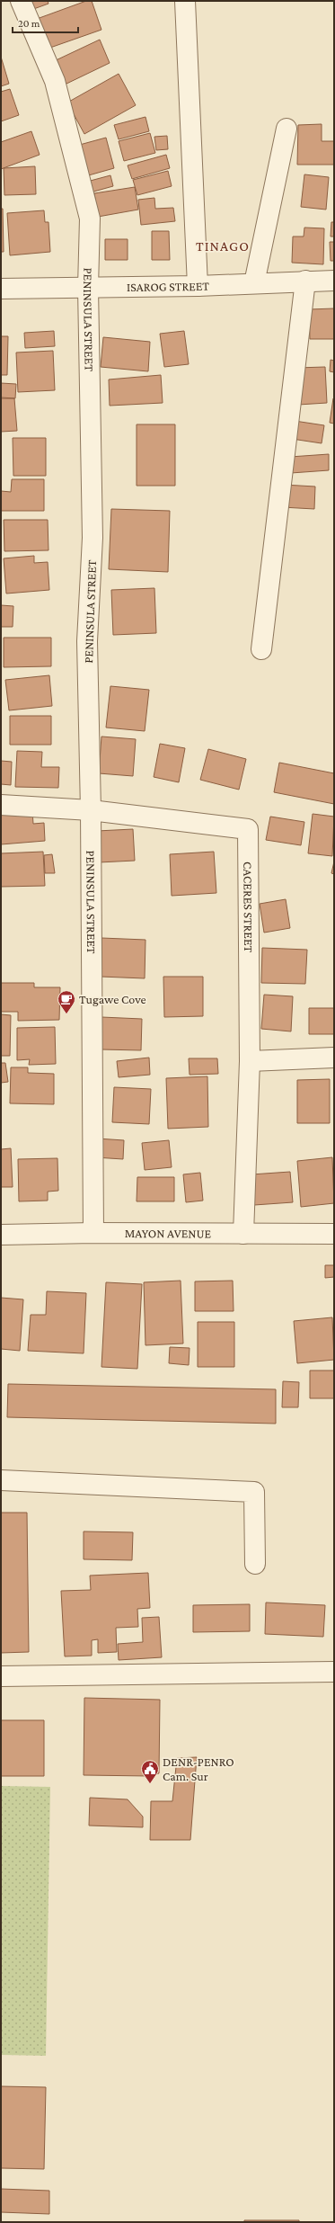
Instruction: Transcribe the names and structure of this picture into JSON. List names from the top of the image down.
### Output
{
  "streets": {
    "street": [
      "ISAROG STREET",
      "PENINSULA STREET",
      "CACERES STREET",
      "MAYON AVENUE"
    ]
  },
  "crossings": [
    ["ISAROG STREET", "PENINSULA STREET"],
    ["PENINSULA STREET", "CACERES STREET"],
    ["PENINSULA STREET", "MAYON AVENUE"],
    ["CACERES STREET", "MAYON AVENUE"]
  ],
  "districts": ["TINAGO"],
  "places": {
    "cafe": ["Tugawe Cove"],
    "public building": ["DENR-PENRO Cam. Sur"]
  },
  "scale_bar": "20 m"
}
